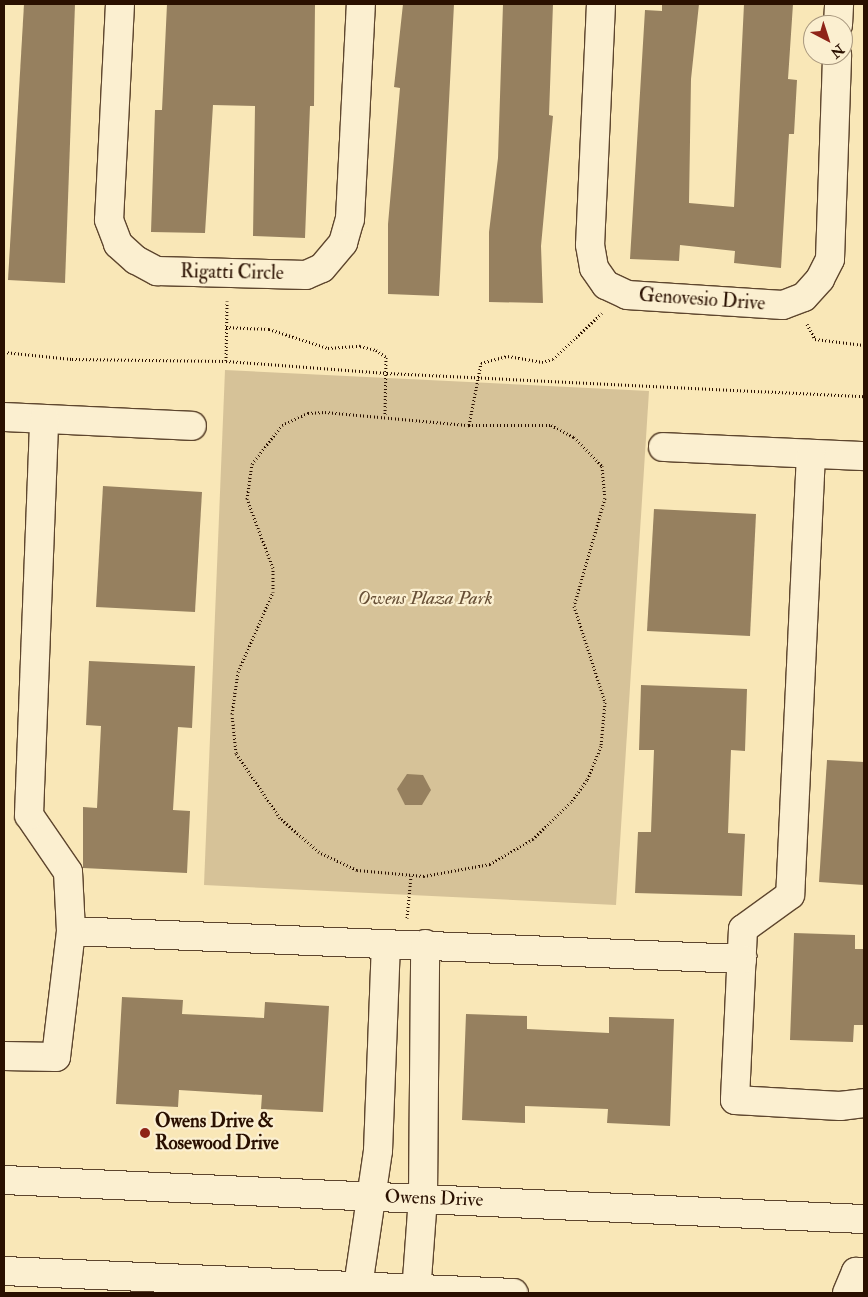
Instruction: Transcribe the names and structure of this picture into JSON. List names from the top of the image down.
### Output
{
  "streets": {
    "street": ["Rigatti Circle", "Genovesio Drive", "Owens Drive"]
  },
  "parks": ["Owens Plaza Park"],
  "places": ["Owens Drive & Rosewood Drive"],
  "north": "bottom right"
}
